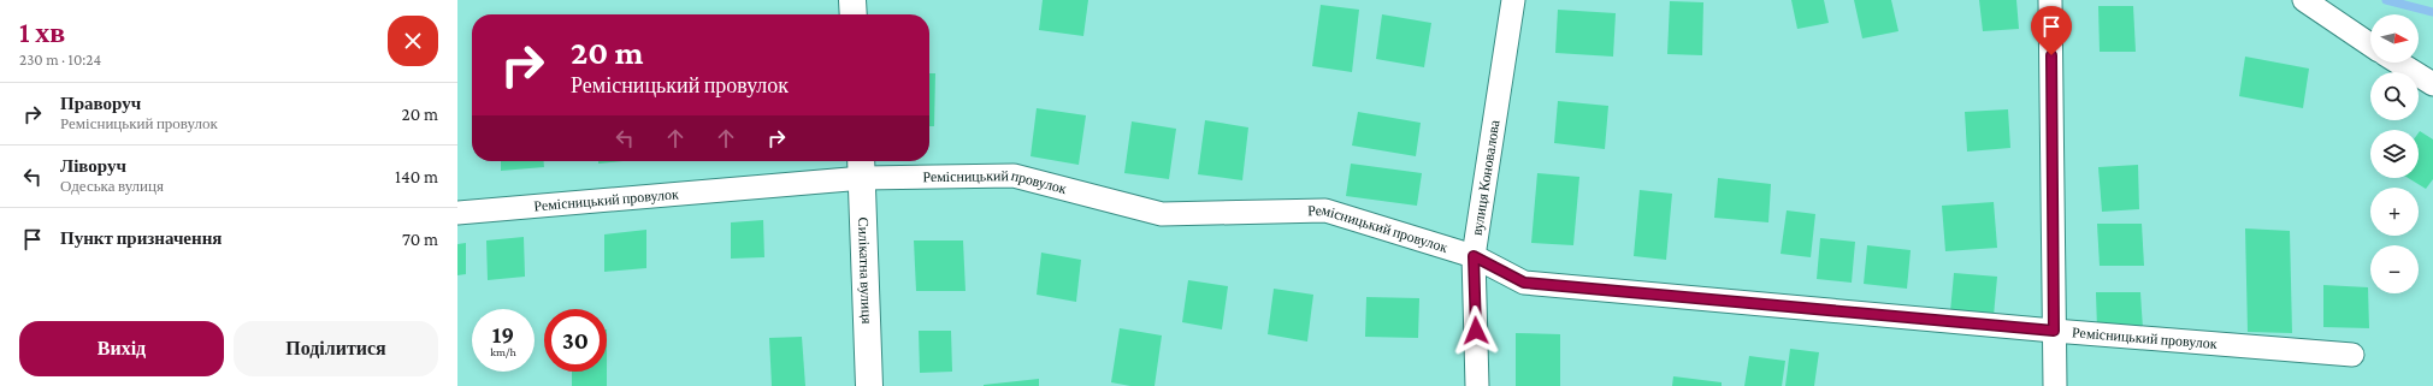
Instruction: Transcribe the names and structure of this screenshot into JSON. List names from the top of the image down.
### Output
{
  "streets": {
    "main road": ["Силікатна вулиця"],
    "street": ["вулиця Коновалова", "Ремісницький провулок"]
  },
  "crossings": [
    ["вулиця Коновалова", "Ремісницький провулок"],
    ["Ремісницький провулок", "Силікатна вулиця"]
  ],
  "north": "right",
  "page": {
    "heading": ["1 хв", "230 m · 10:24"],
    "map_buttons": ["+", "−"],
    "turn": ["20 m", "Ремісницький провулок"],
    "list": [
      {
        "name": "Праворуч",
        "note": "Ремісницький провулок",
        "value": "20 m"
      },
      {
        "name": "Ліворуч",
        "note": "Одеська вулиця",
        "value": "140 m"
      },
      {
        "name": "Пункт призначення",
        "value": "70 m"
      }
    ],
    "speed": "19 km/h",
    "limit": "30",
    "buttons": ["Вихід", "Поділитися"]
  }
}
